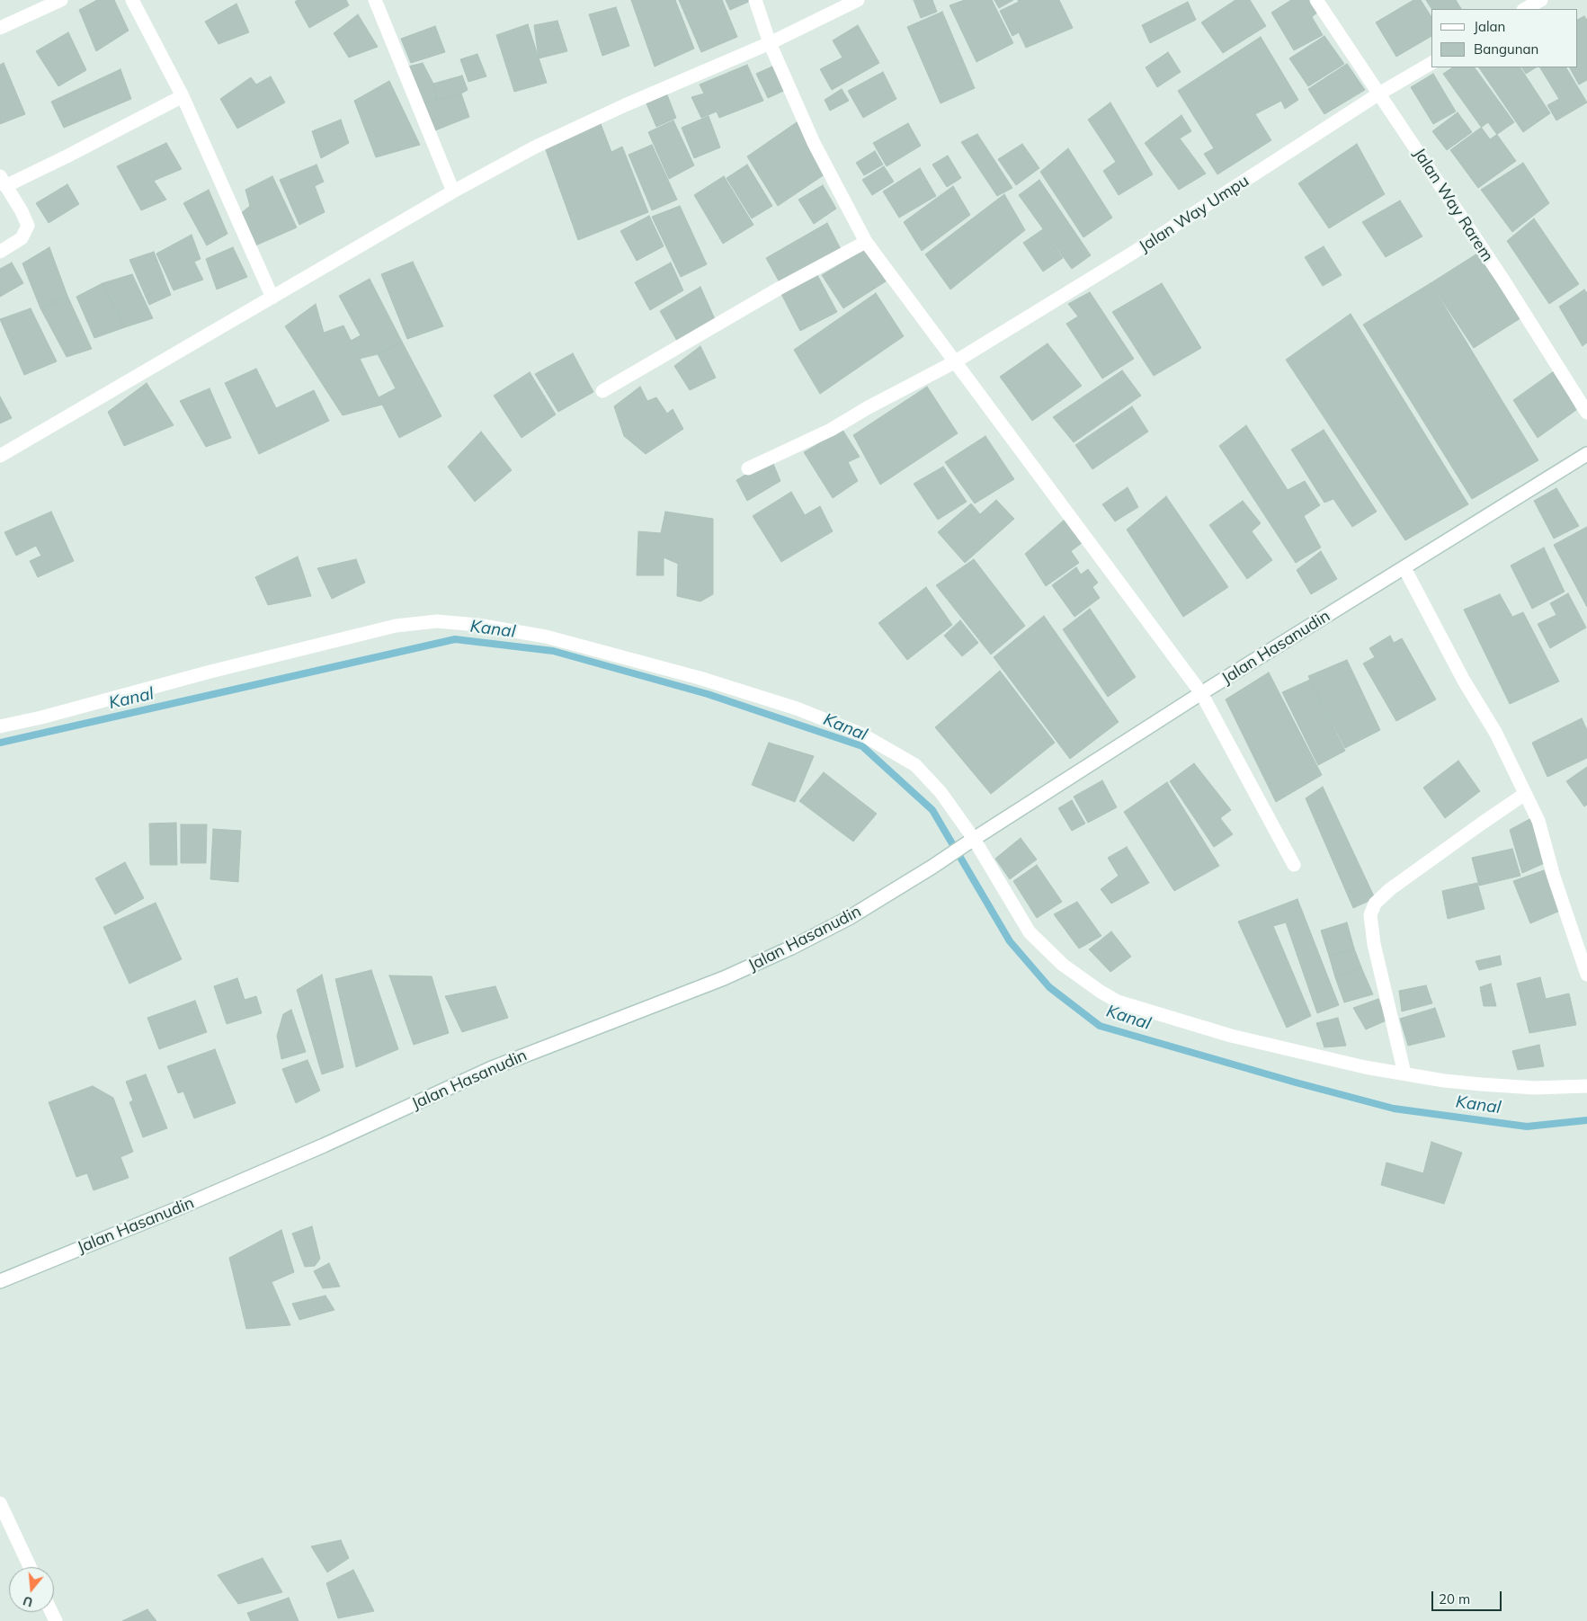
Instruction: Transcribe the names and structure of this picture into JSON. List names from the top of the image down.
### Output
{
  "streets": {
    "street": ["Jalan Way Rarem", "Jalan Way Umpu", "Jalan Hasanudin"]
  },
  "crossings": [
    ["Jalan Way Rarem", "Jalan Way Umpu"]
  ],
  "water": ["Kanal"],
  "legend": ["Jalan", "Bangunan"],
  "scale_bar": "20 m",
  "north": "bottom"
}
